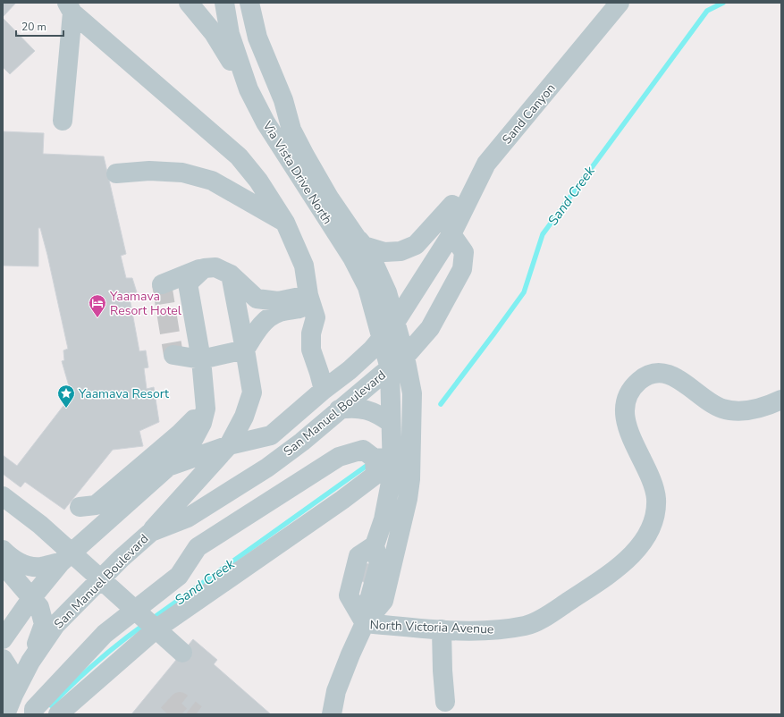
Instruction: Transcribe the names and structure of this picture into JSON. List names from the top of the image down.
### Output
{
  "streets": {
    "street": [
      "Sand Canyon",
      "Via Vista Drive North",
      "San Manuel Boulevard",
      "North Victoria Avenue"
    ]
  },
  "crossings": [
    ["Sand Canyon", "Via Vista Drive North"],
    ["Sand Canyon", "San Manuel Boulevard"],
    ["Via Vista Drive North", "San Manuel Boulevard"],
    ["Via Vista Drive North", "North Victoria Avenue"]
  ],
  "water": ["Sand Creek"],
  "places": {
    "hotel": ["Yaamava Resort Hotel"],
    "place": ["Yaamava Resort"]
  },
  "scale_bar": "20 m"
}
